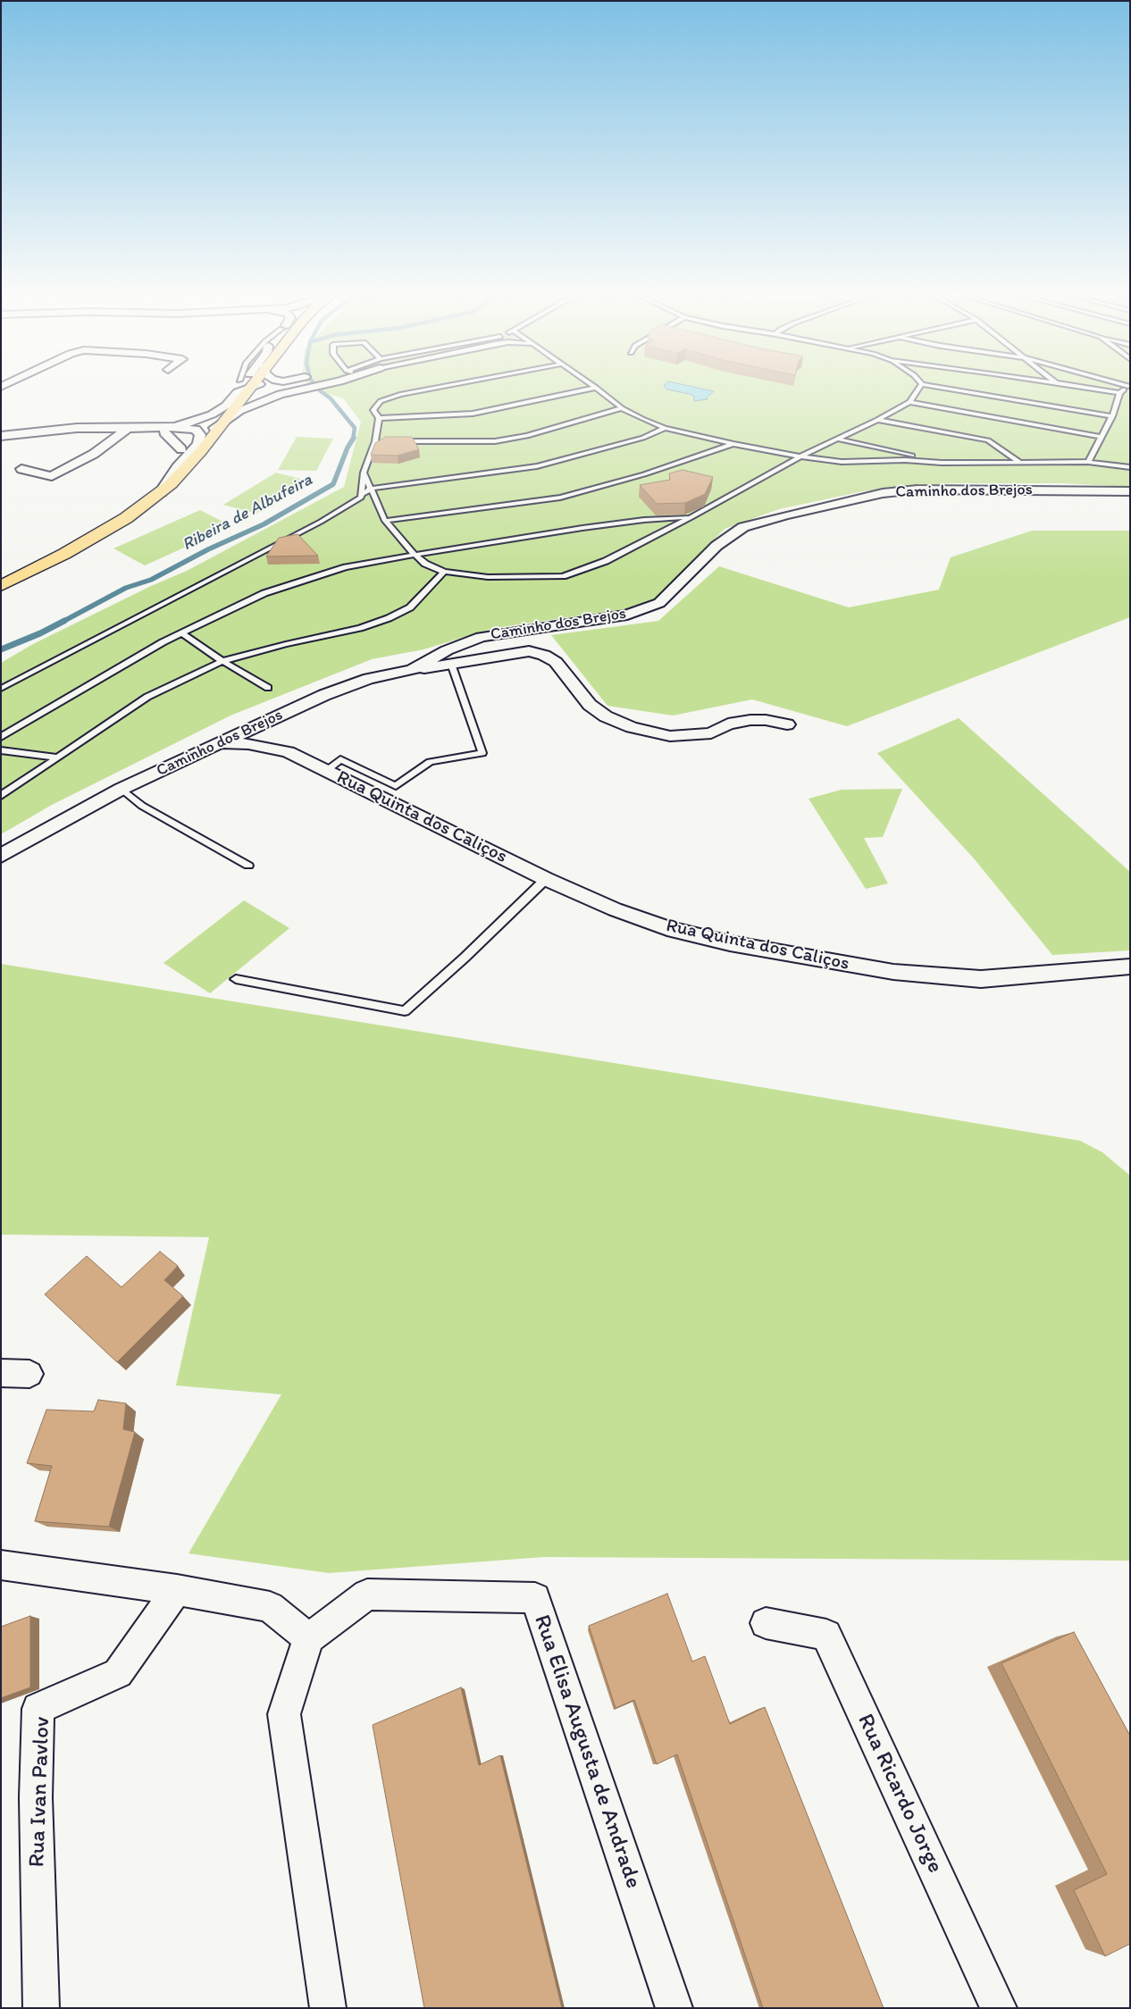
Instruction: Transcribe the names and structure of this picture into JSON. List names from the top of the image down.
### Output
{
  "streets": {
    "street": [
      "Caminho dos Brejos",
      "Rua Quinta dos Caliços",
      "Rua Elisa Augusta de Andrade",
      "Rua Ivan Pavlov",
      "Rua Ricardo Jorge"
    ]
  },
  "water": ["Ribeira de Albufeira"]
}
